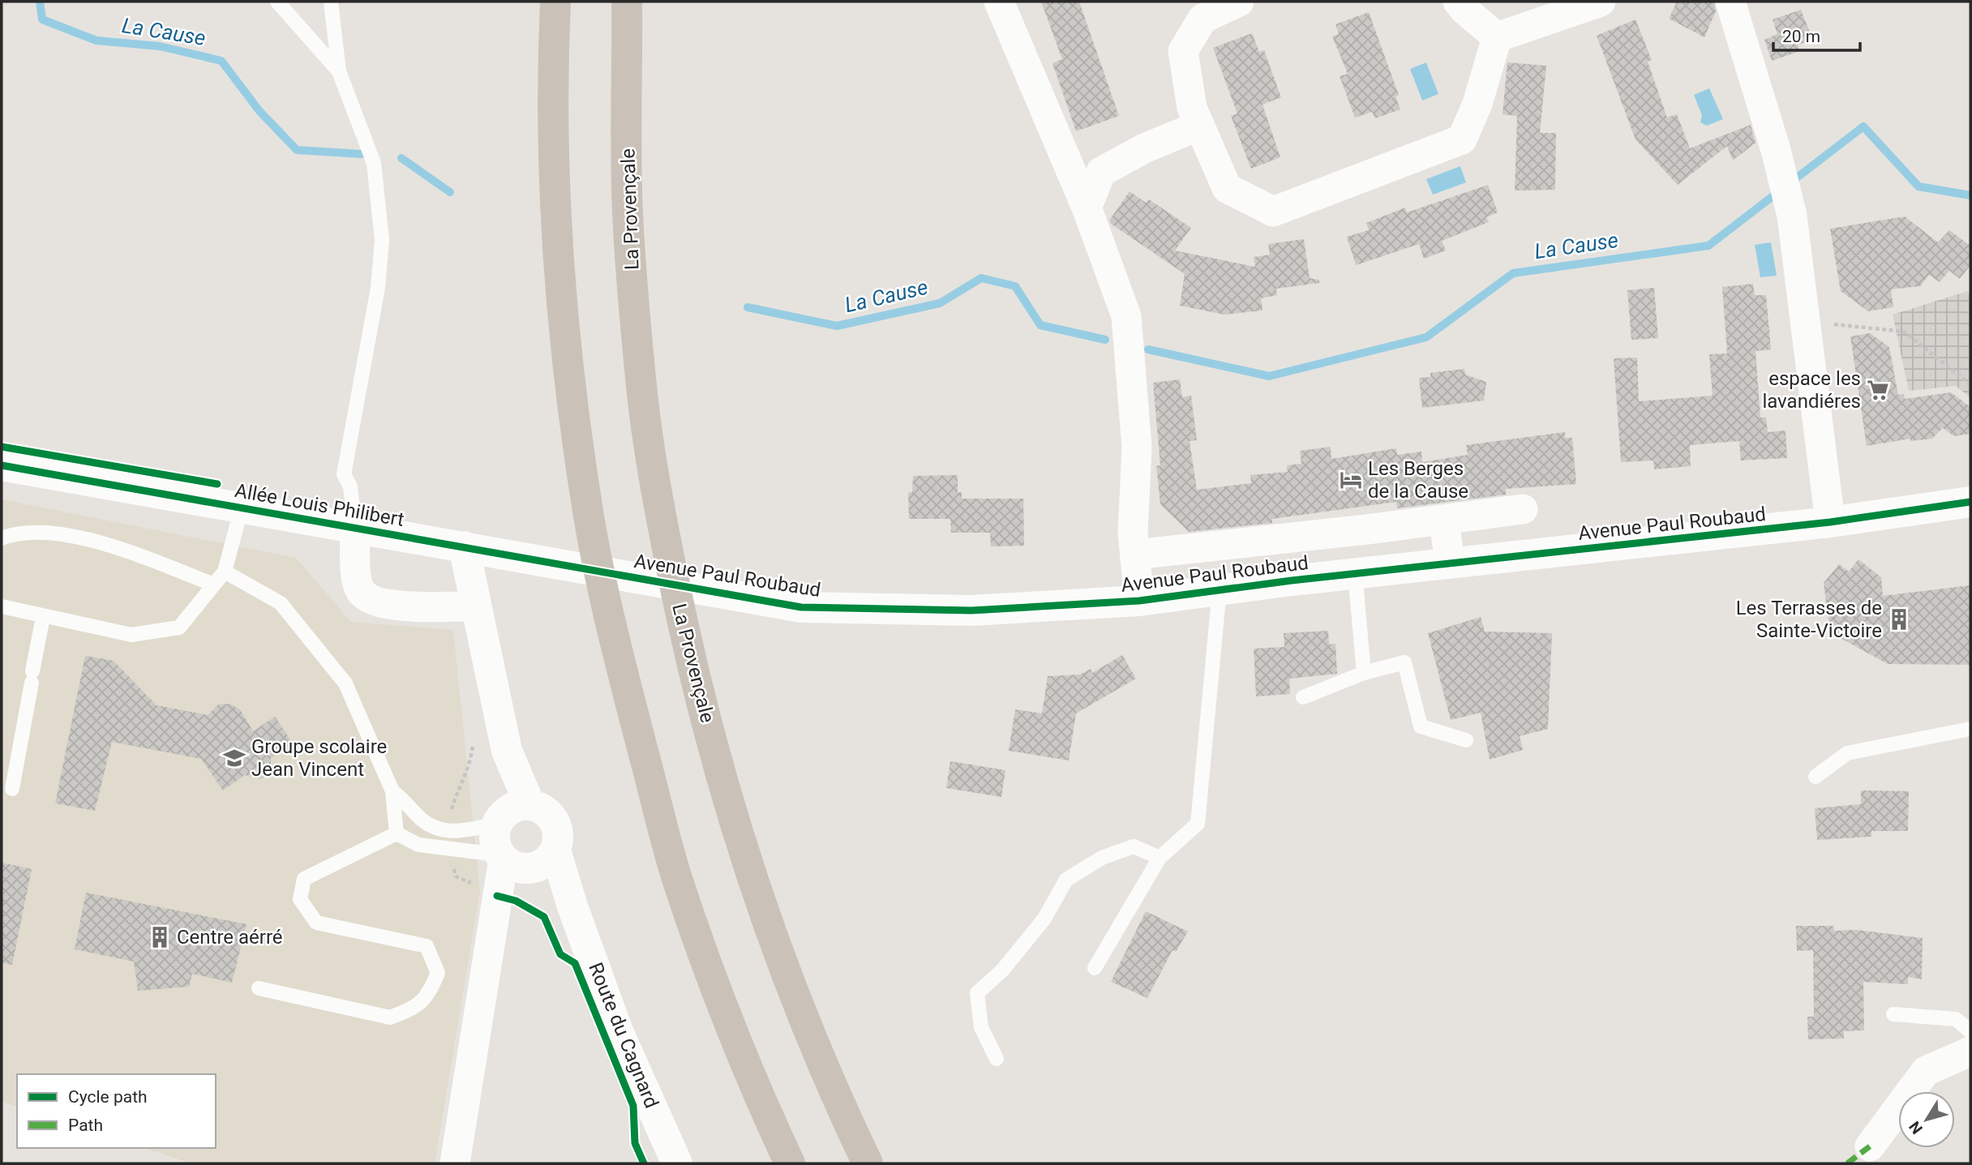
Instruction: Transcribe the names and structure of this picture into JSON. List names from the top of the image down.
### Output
{
  "streets": {
    "highway": ["La Provençale"],
    "street": ["Allée Louis Philibert", "Avenue Paul Roubaud", "Route du Cagnard"]
  },
  "crossings": [
    ["Allée Louis Philibert", "Avenue Paul Roubaud"]
  ],
  "water": ["La Cause"],
  "places": {
    "supermarket": ["espace les lavandiéres"],
    "hotel": ["Les Berges de la Cause"],
    "building": ["Les Terrasses de Sainte-Victoire", "Centre aérré"],
    "school or university": ["Groupe scolaire Jean Vincent"]
  },
  "legend": ["Cycle path", "Path"],
  "scale_bar": "20 m",
  "north": "bottom left"
}
